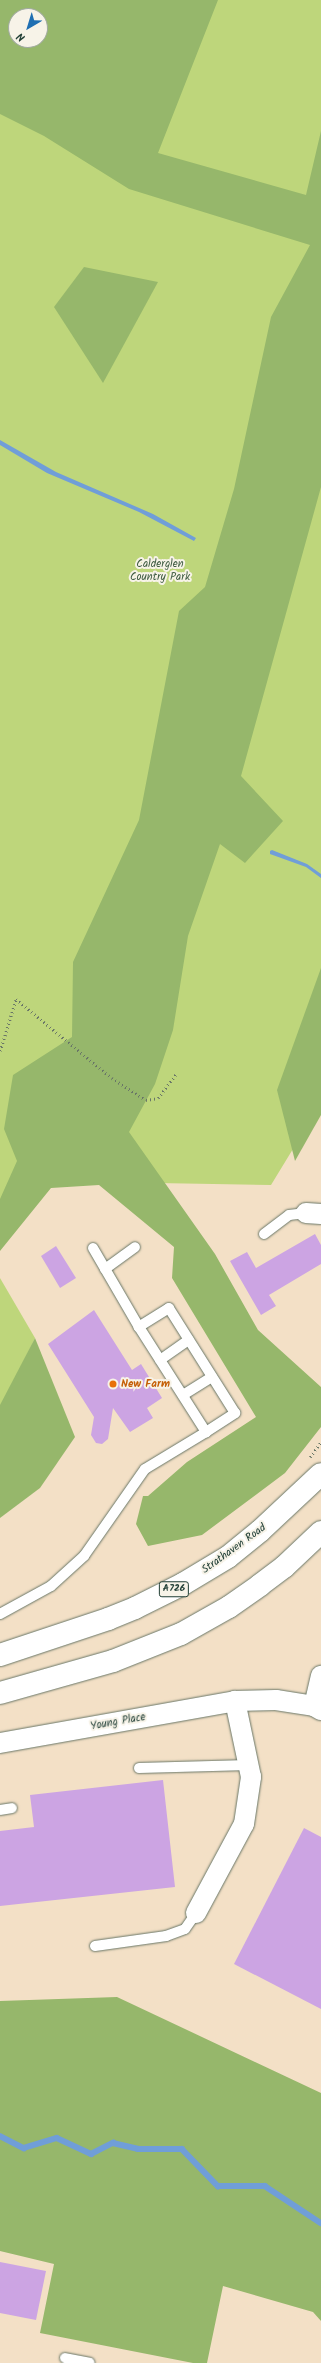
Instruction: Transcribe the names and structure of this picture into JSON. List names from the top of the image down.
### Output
{
  "streets": {
    "main road": ["Strathaven Road", "A726"],
    "street": ["Young Place"]
  },
  "parks": ["Calderglen Country Park"],
  "places": ["New Farm"],
  "north": "bottom left"
}
